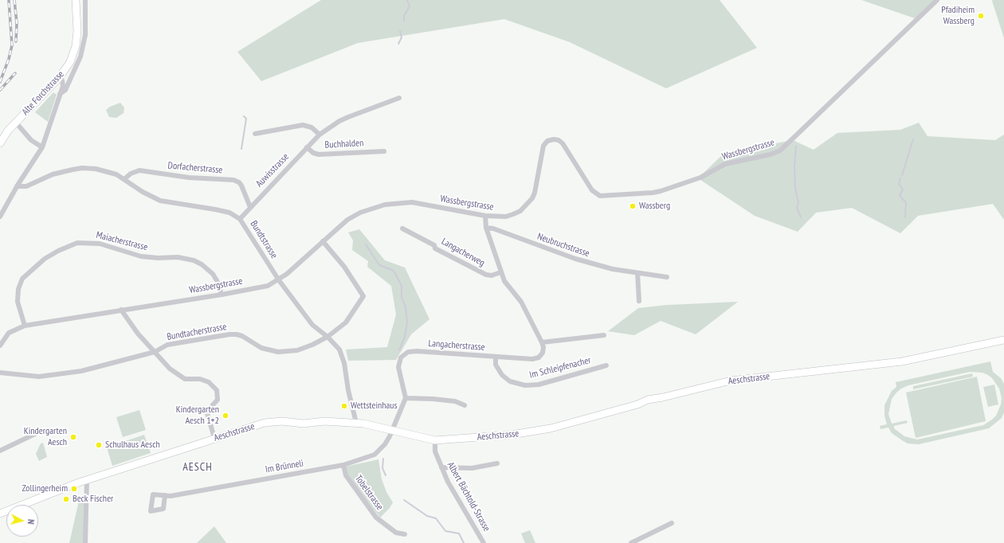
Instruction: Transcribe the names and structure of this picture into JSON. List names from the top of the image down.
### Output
{
  "streets": {
    "main road": ["Alte Forchstrasse", "Aeschstrasse"],
    "street": [
      "Buchhalden",
      "Wassbergstrasse",
      "Dorfacherstrasse",
      "Auwisstrasse",
      "Bundtstrasse",
      "Maiacherstrasse",
      "Neubruchstrasse",
      "Langacherweg",
      "Bundtacherstrasse",
      "Langacherstrasse",
      "Im Schleipfenacher",
      "Im Brünneli",
      "Tobelstrasse",
      "Albert Bächtold-Strasse"
    ]
  },
  "crossings": [
    ["Buchhalden", "Auwisstrasse"],
    ["Wassbergstrasse", "Bundtstrasse"],
    ["Wassbergstrasse", "Maiacherstrasse"],
    ["Wassbergstrasse", "Bundtacherstrasse"],
    ["Dorfacherstrasse", "Auwisstrasse"],
    ["Dorfacherstrasse", "Bundtstrasse"],
    ["Auwisstrasse", "Bundtstrasse"],
    ["Bundtstrasse", "Bundtacherstrasse"],
    ["Bundtstrasse", "Aeschstrasse"],
    ["Langacherstrasse", "Im Schleipfenacher"],
    ["Aeschstrasse", "Im Brünneli"],
    ["Aeschstrasse", "Albert Bächtold-Strasse"],
    ["Im Brünneli", "Tobelstrasse"]
  ],
  "districts": ["AESCH"],
  "places": [
    "Pfadiheim Wassberg",
    "Wassberg",
    "Wettsteinhaus",
    "Kindergarten Aesch 1+2",
    "Kindergarten Aesch",
    "Schulhaus Aesch",
    "Zollingerheim",
    "Beck Fischer"
  ],
  "north": "right"
}
